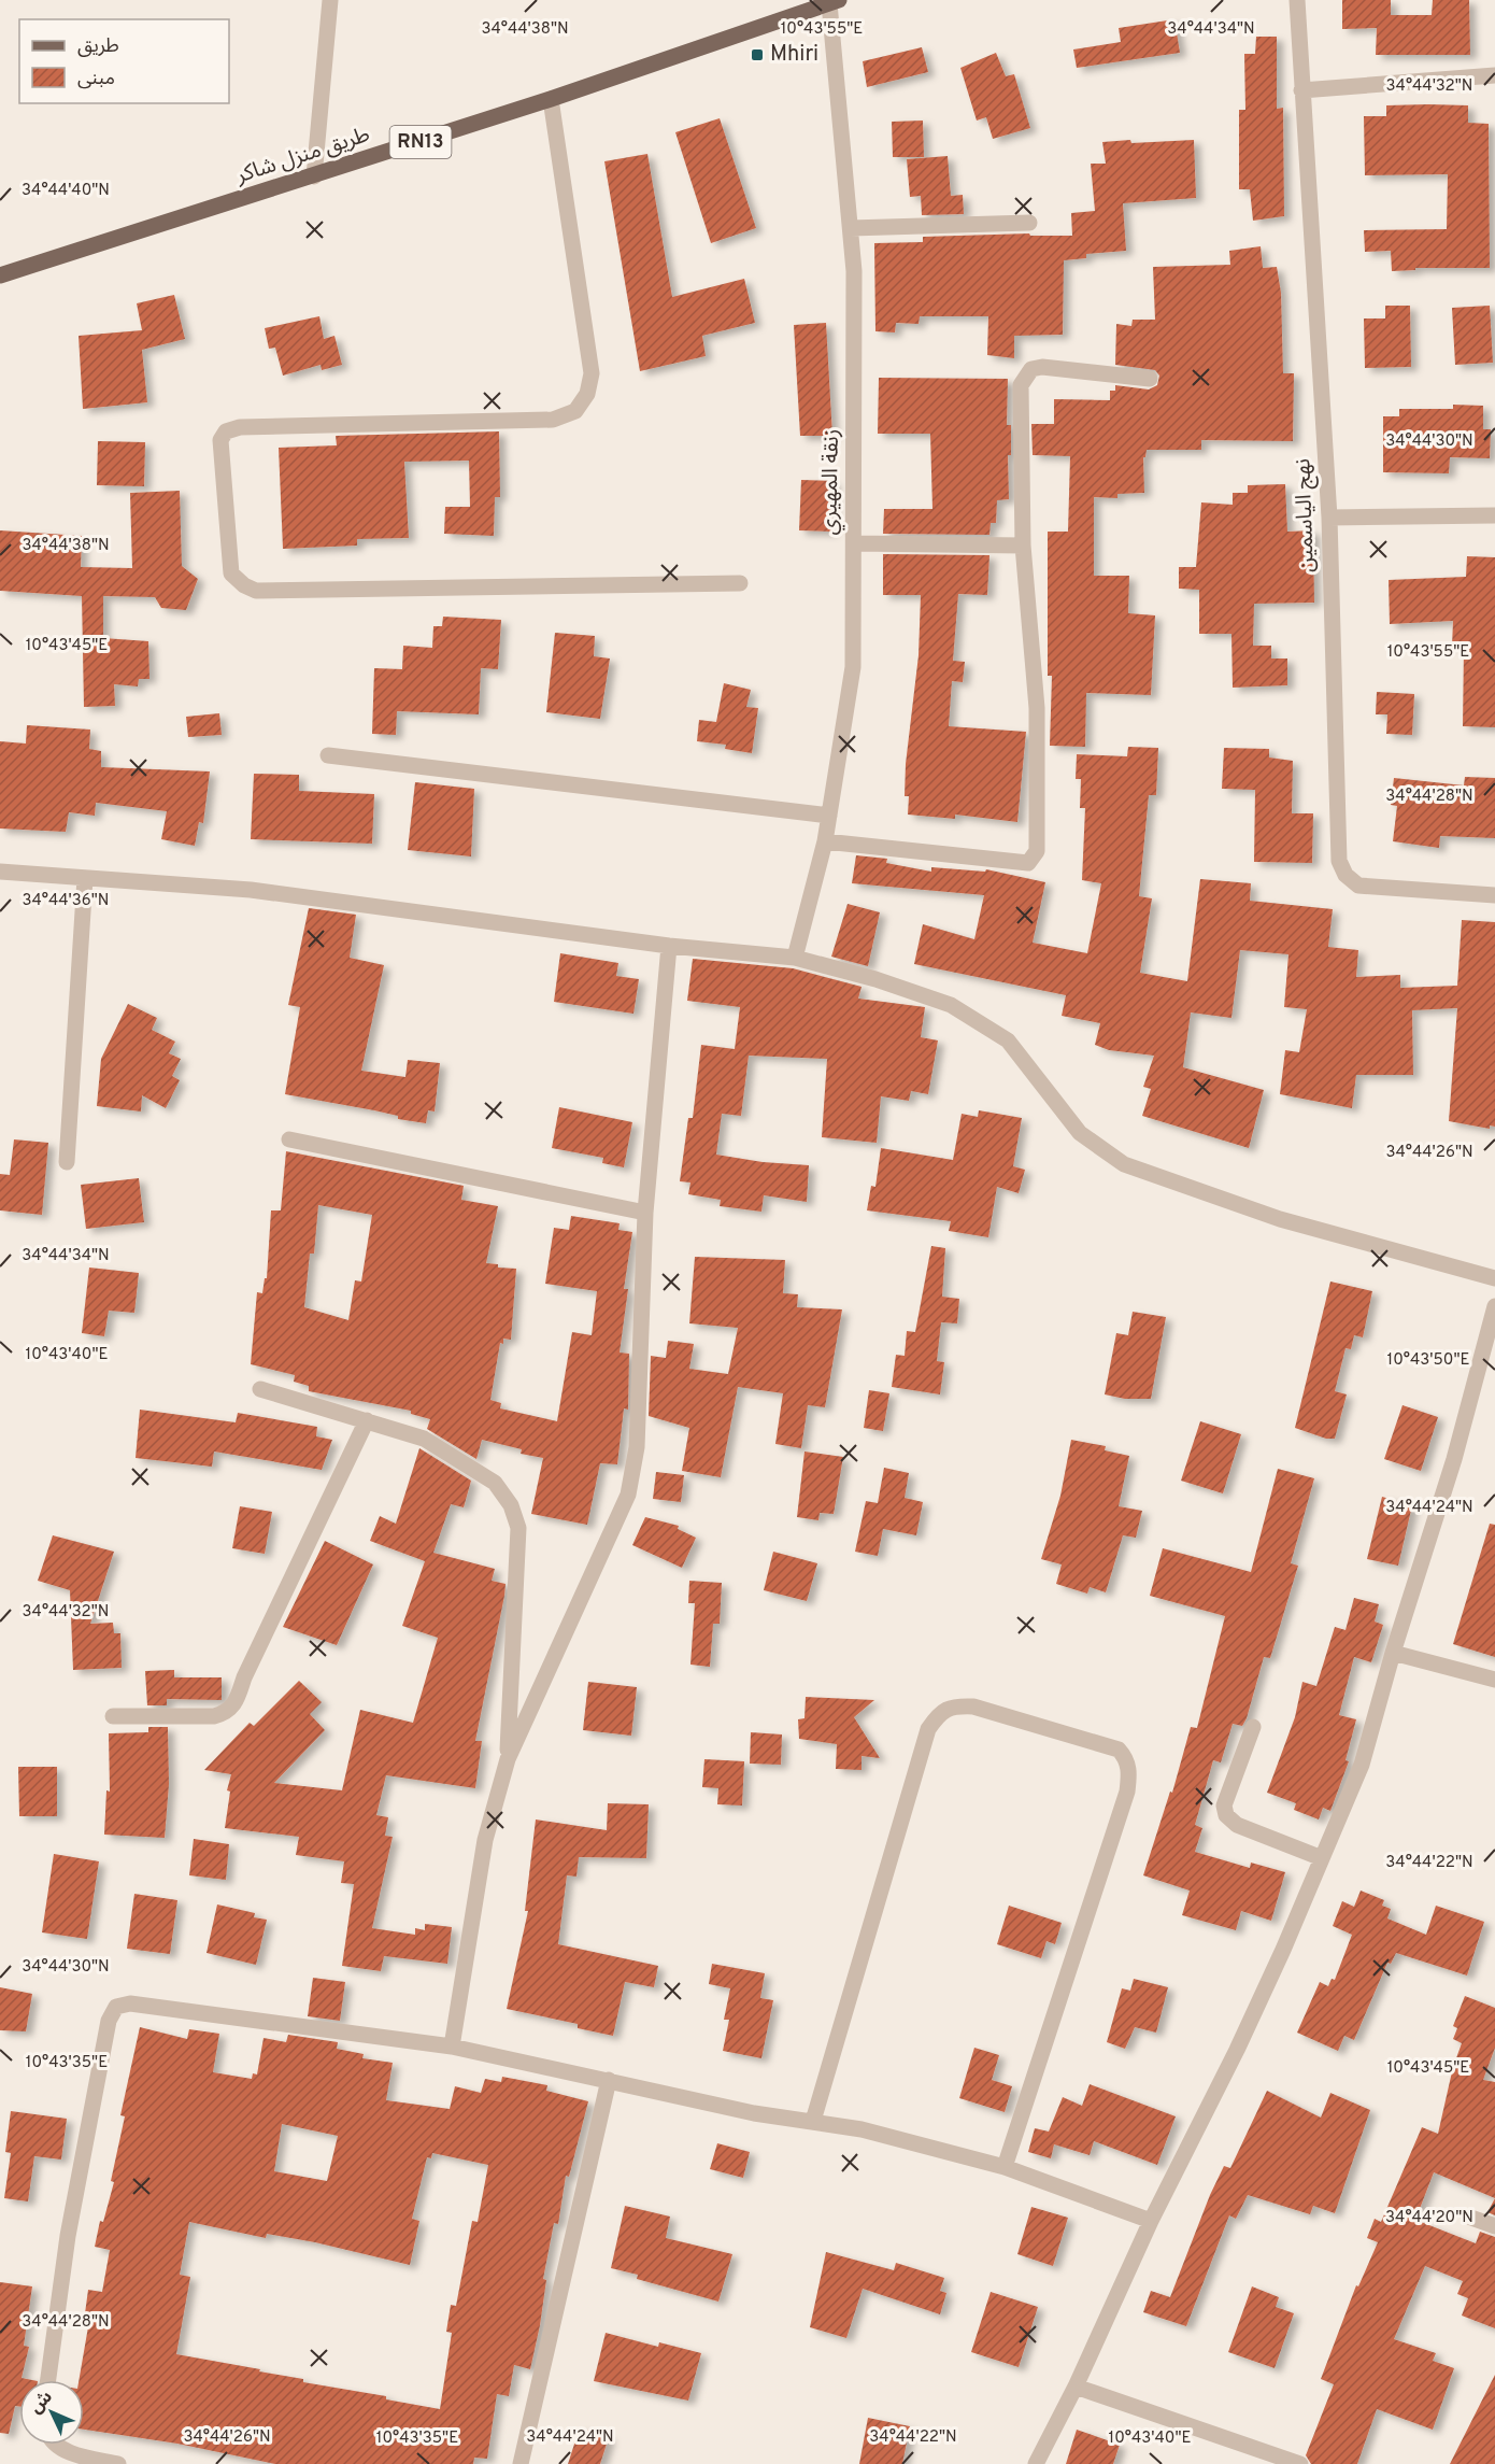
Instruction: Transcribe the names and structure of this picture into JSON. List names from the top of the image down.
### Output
{
  "streets": {
    "main road": ["RN13", "طريق منزل شاكر"],
    "street": ["زنقة المهيري", "نهج الياسمين"]
  },
  "crossings": [
    ["طريق منزل شاكر", "زنقة المهيري"]
  ],
  "places": {
    "transit": ["Mhiri"]
  },
  "legend": ["طريق", "مبنى"],
  "north": "top left",
  "coordinates": [
    "10°43'55\"E",
    "34°44'38\"N",
    "34°44'34\"N",
    "34°44'32\"N",
    "34°44'40\"N",
    "34°44'30\"N",
    "10°43'45\"E",
    "34°44'28\"N",
    "34°44'36\"N",
    "34°44'26\"N",
    "10°43'40\"E",
    "10°43'50\"E",
    "34°44'24\"N",
    "34°44'22\"N",
    "10°43'35\"E",
    "34°44'20\"N"
  ]
}
